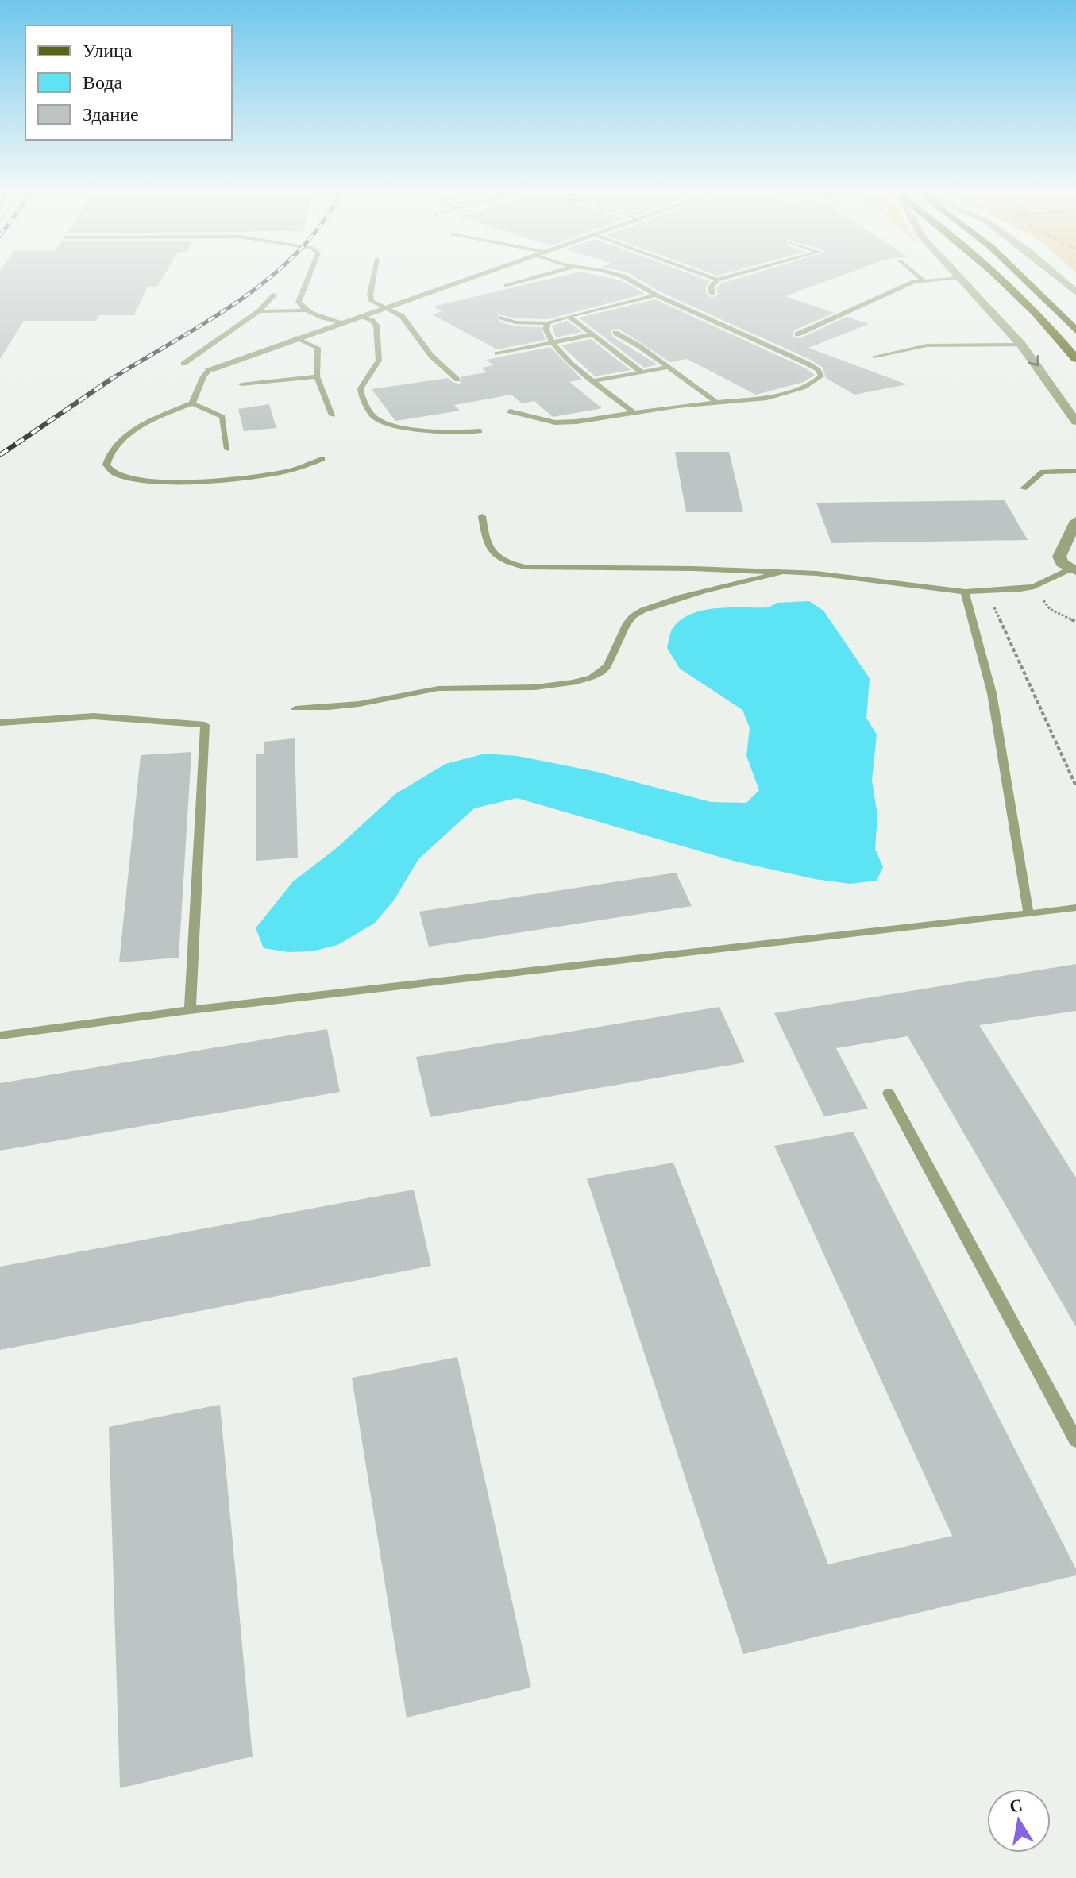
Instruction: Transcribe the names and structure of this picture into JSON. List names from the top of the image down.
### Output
{
  "legend": ["Улица", "Вода", "Здание"],
  "north": "top"
}
